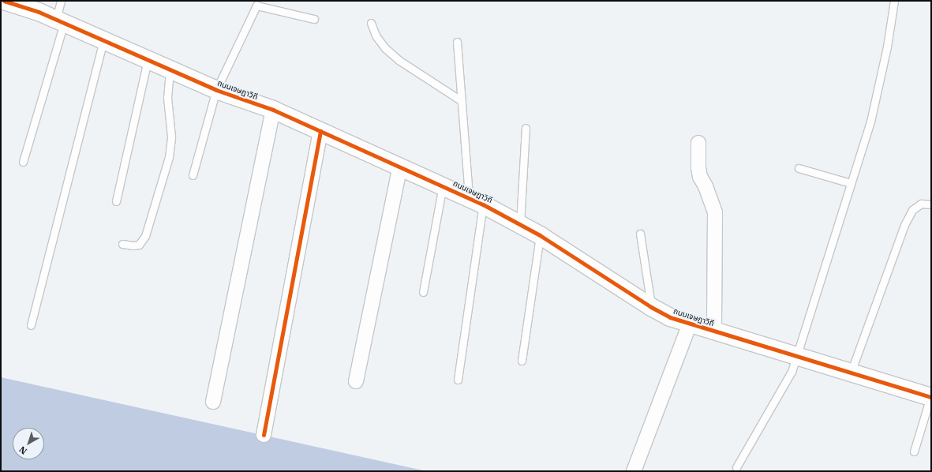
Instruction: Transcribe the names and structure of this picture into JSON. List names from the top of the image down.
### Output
{
  "streets": {
    "street": ["ถนนเจษฎาวิถี"]
  },
  "north": "bottom left"
}
